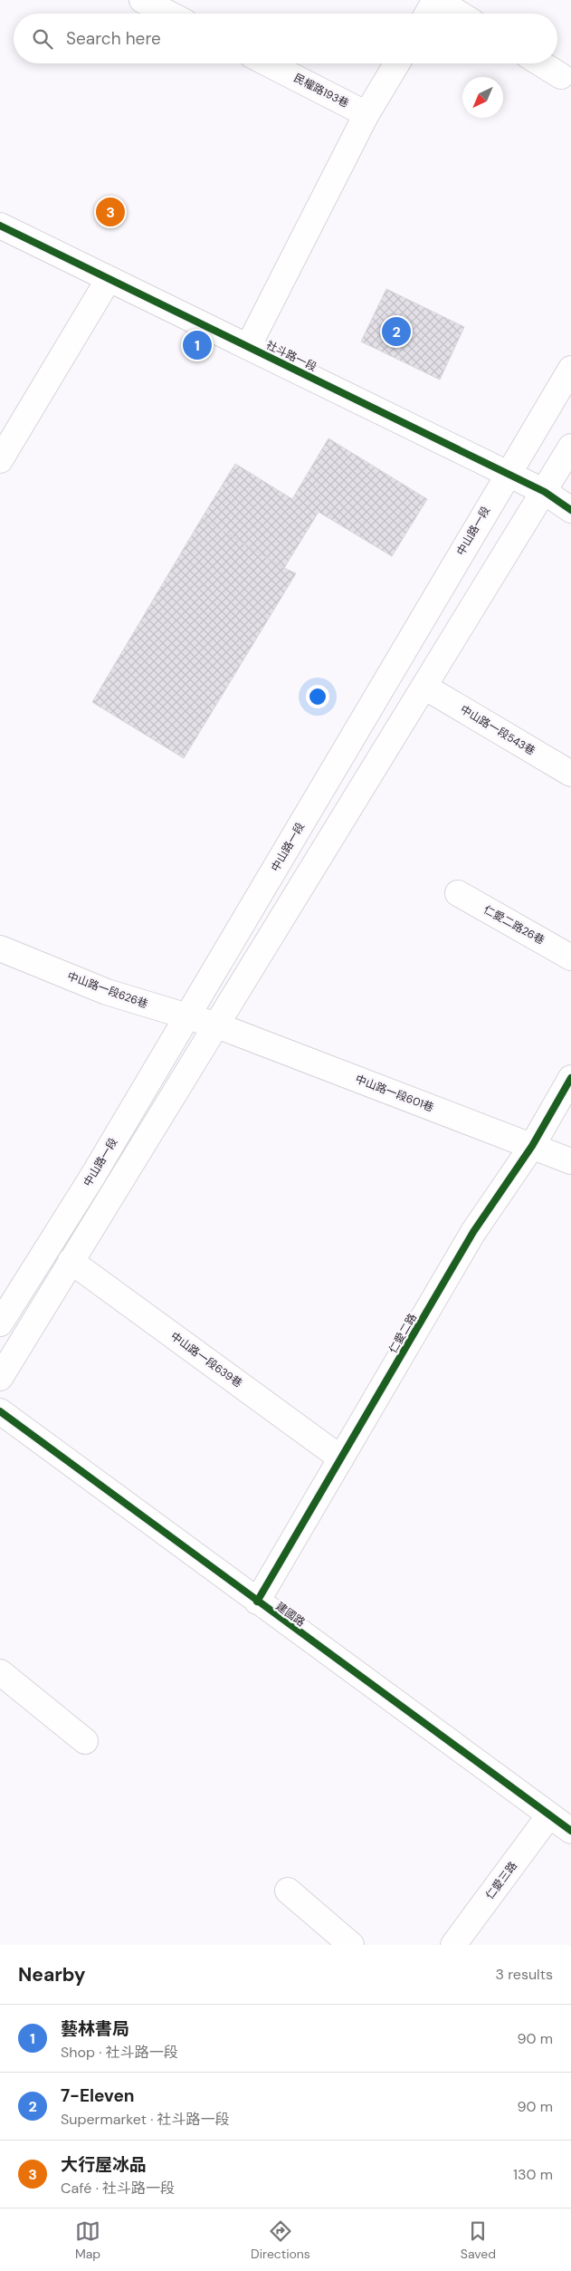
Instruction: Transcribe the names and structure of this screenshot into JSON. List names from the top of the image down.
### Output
{
  "streets": {
    "street": [
      "民權路193巷",
      "社斗路一段",
      "中山路一段",
      "中山路一段543巷",
      "仁愛二路26巷",
      "中山路一段626巷",
      "中山路一段601巷",
      "仁愛二路",
      "中山路一段639巷",
      "建國路",
      "仁愛三路"
    ]
  },
  "crossings": [
    ["社斗路一段", "中山路一段"],
    ["中山路一段", "中山路一段626巷"],
    ["中山路一段626巷", "中山路一段601巷"],
    ["中山路一段601巷", "仁愛二路"],
    ["仁愛二路", "中山路一段639巷"],
    ["仁愛二路", "建國路"],
    ["建國路", "仁愛三路"]
  ],
  "north": "bottom left",
  "page": {
    "search": "Search here",
    "pins": ["3", "2", "1"],
    "heading": ["Nearby", "3 results"],
    "list": [
      {
        "mark": "1",
        "name": "藝林書局",
        "note": "Shop · 社斗路一段",
        "value": "90 m"
      },
      {
        "mark": "2",
        "name": "7-Eleven",
        "note": "Supermarket · 社斗路一段",
        "value": "90 m"
      },
      {
        "mark": "3",
        "name": "大行屋冰品",
        "note": "Café · 社斗路一段",
        "value": "130 m"
      }
    ],
    "nav": ["Map", "Directions", "Saved"]
  }
}
